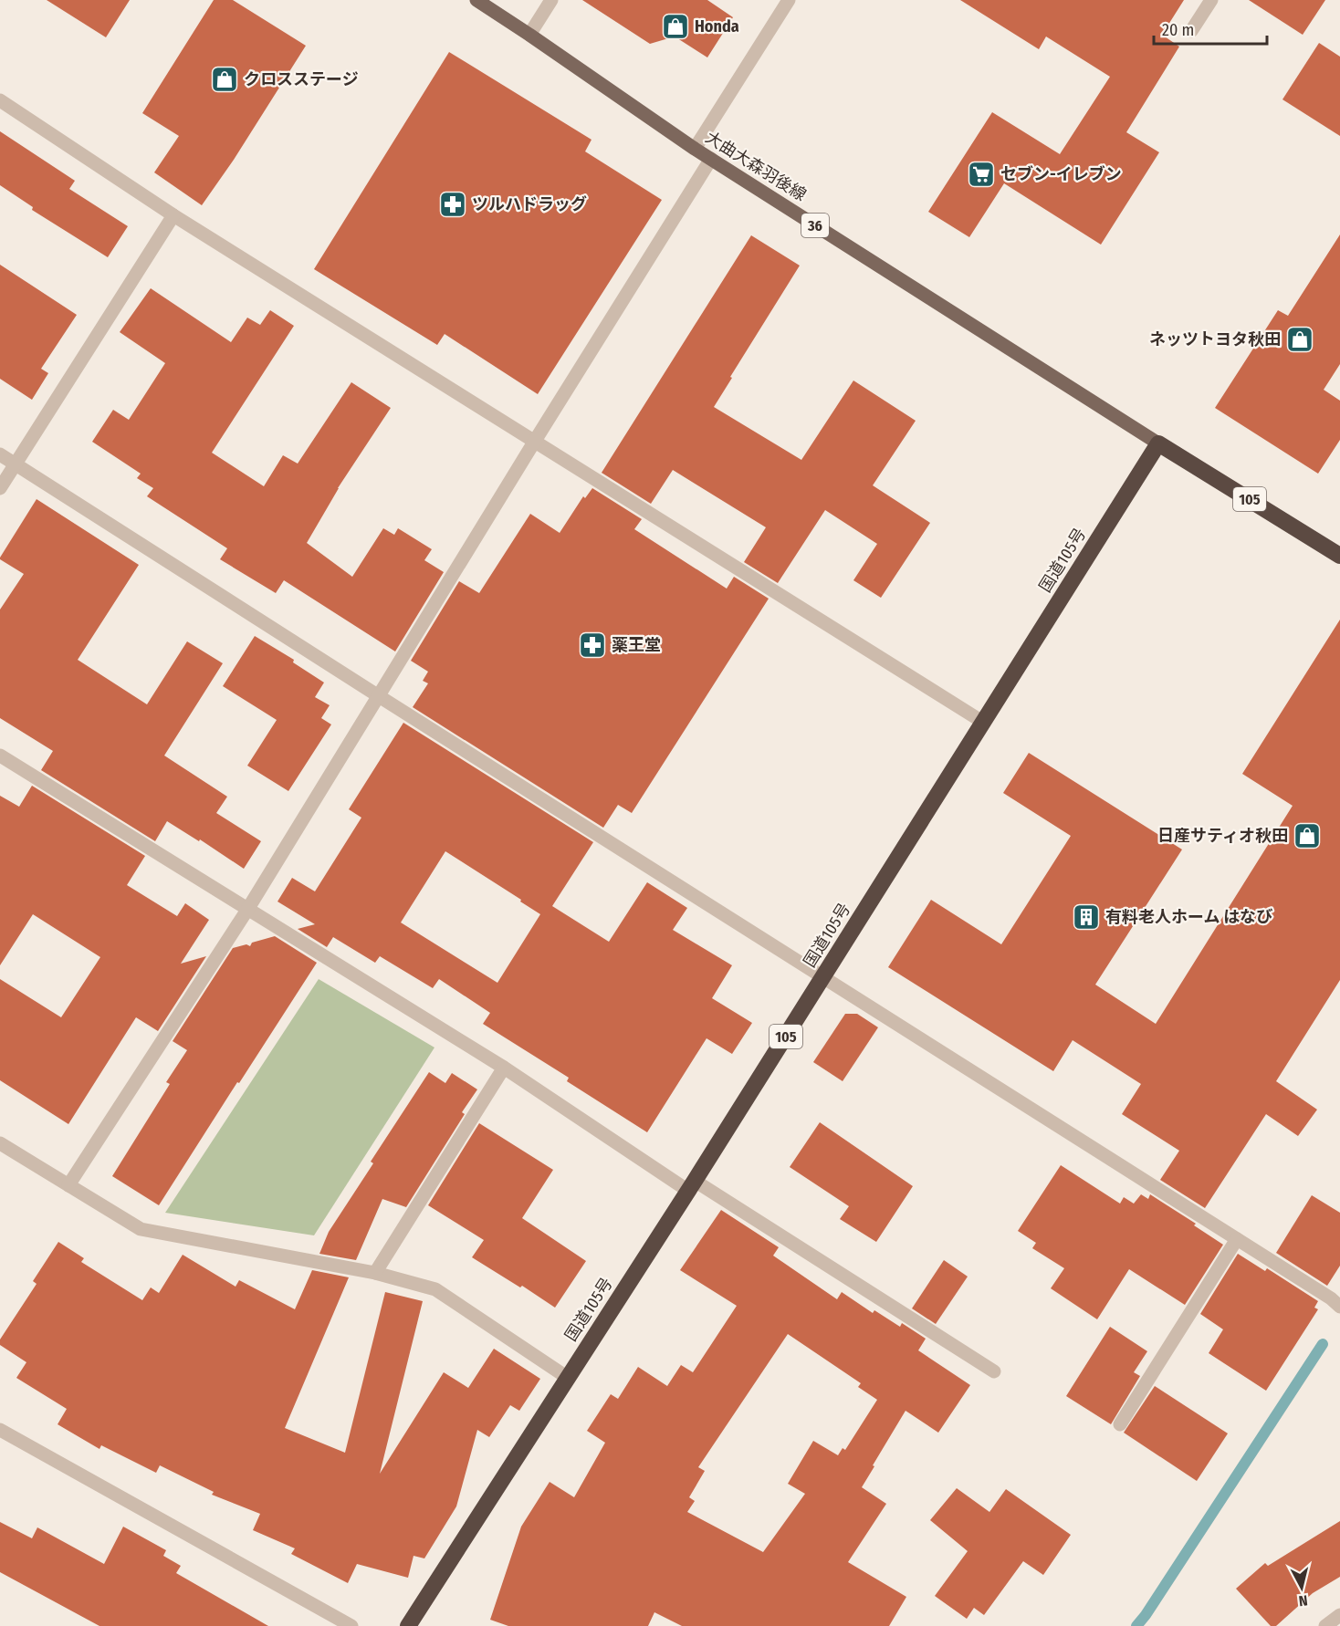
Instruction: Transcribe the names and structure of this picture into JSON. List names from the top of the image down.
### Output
{
  "streets": {
    "highway": ["105", "国道105号"],
    "main road": ["大曲大森羽後線", "36"]
  },
  "crossings": [
    ["大曲大森羽後線", "105"],
    ["大曲大森羽後線", "国道105号"],
    ["105", "国道105号"]
  ],
  "places": {
    "shop": [
      "Honda",
      "クロスステージ",
      "ネッツトヨタ秋田",
      "日産サティオ秋田"
    ],
    "supermarket": ["セブン-イレブン"],
    "pharmacy": ["ツルハドラッグ", "薬王堂"],
    "building": ["有料老人ホーム はなび"]
  },
  "scale_bar": "20 m",
  "north": "bottom"
}
